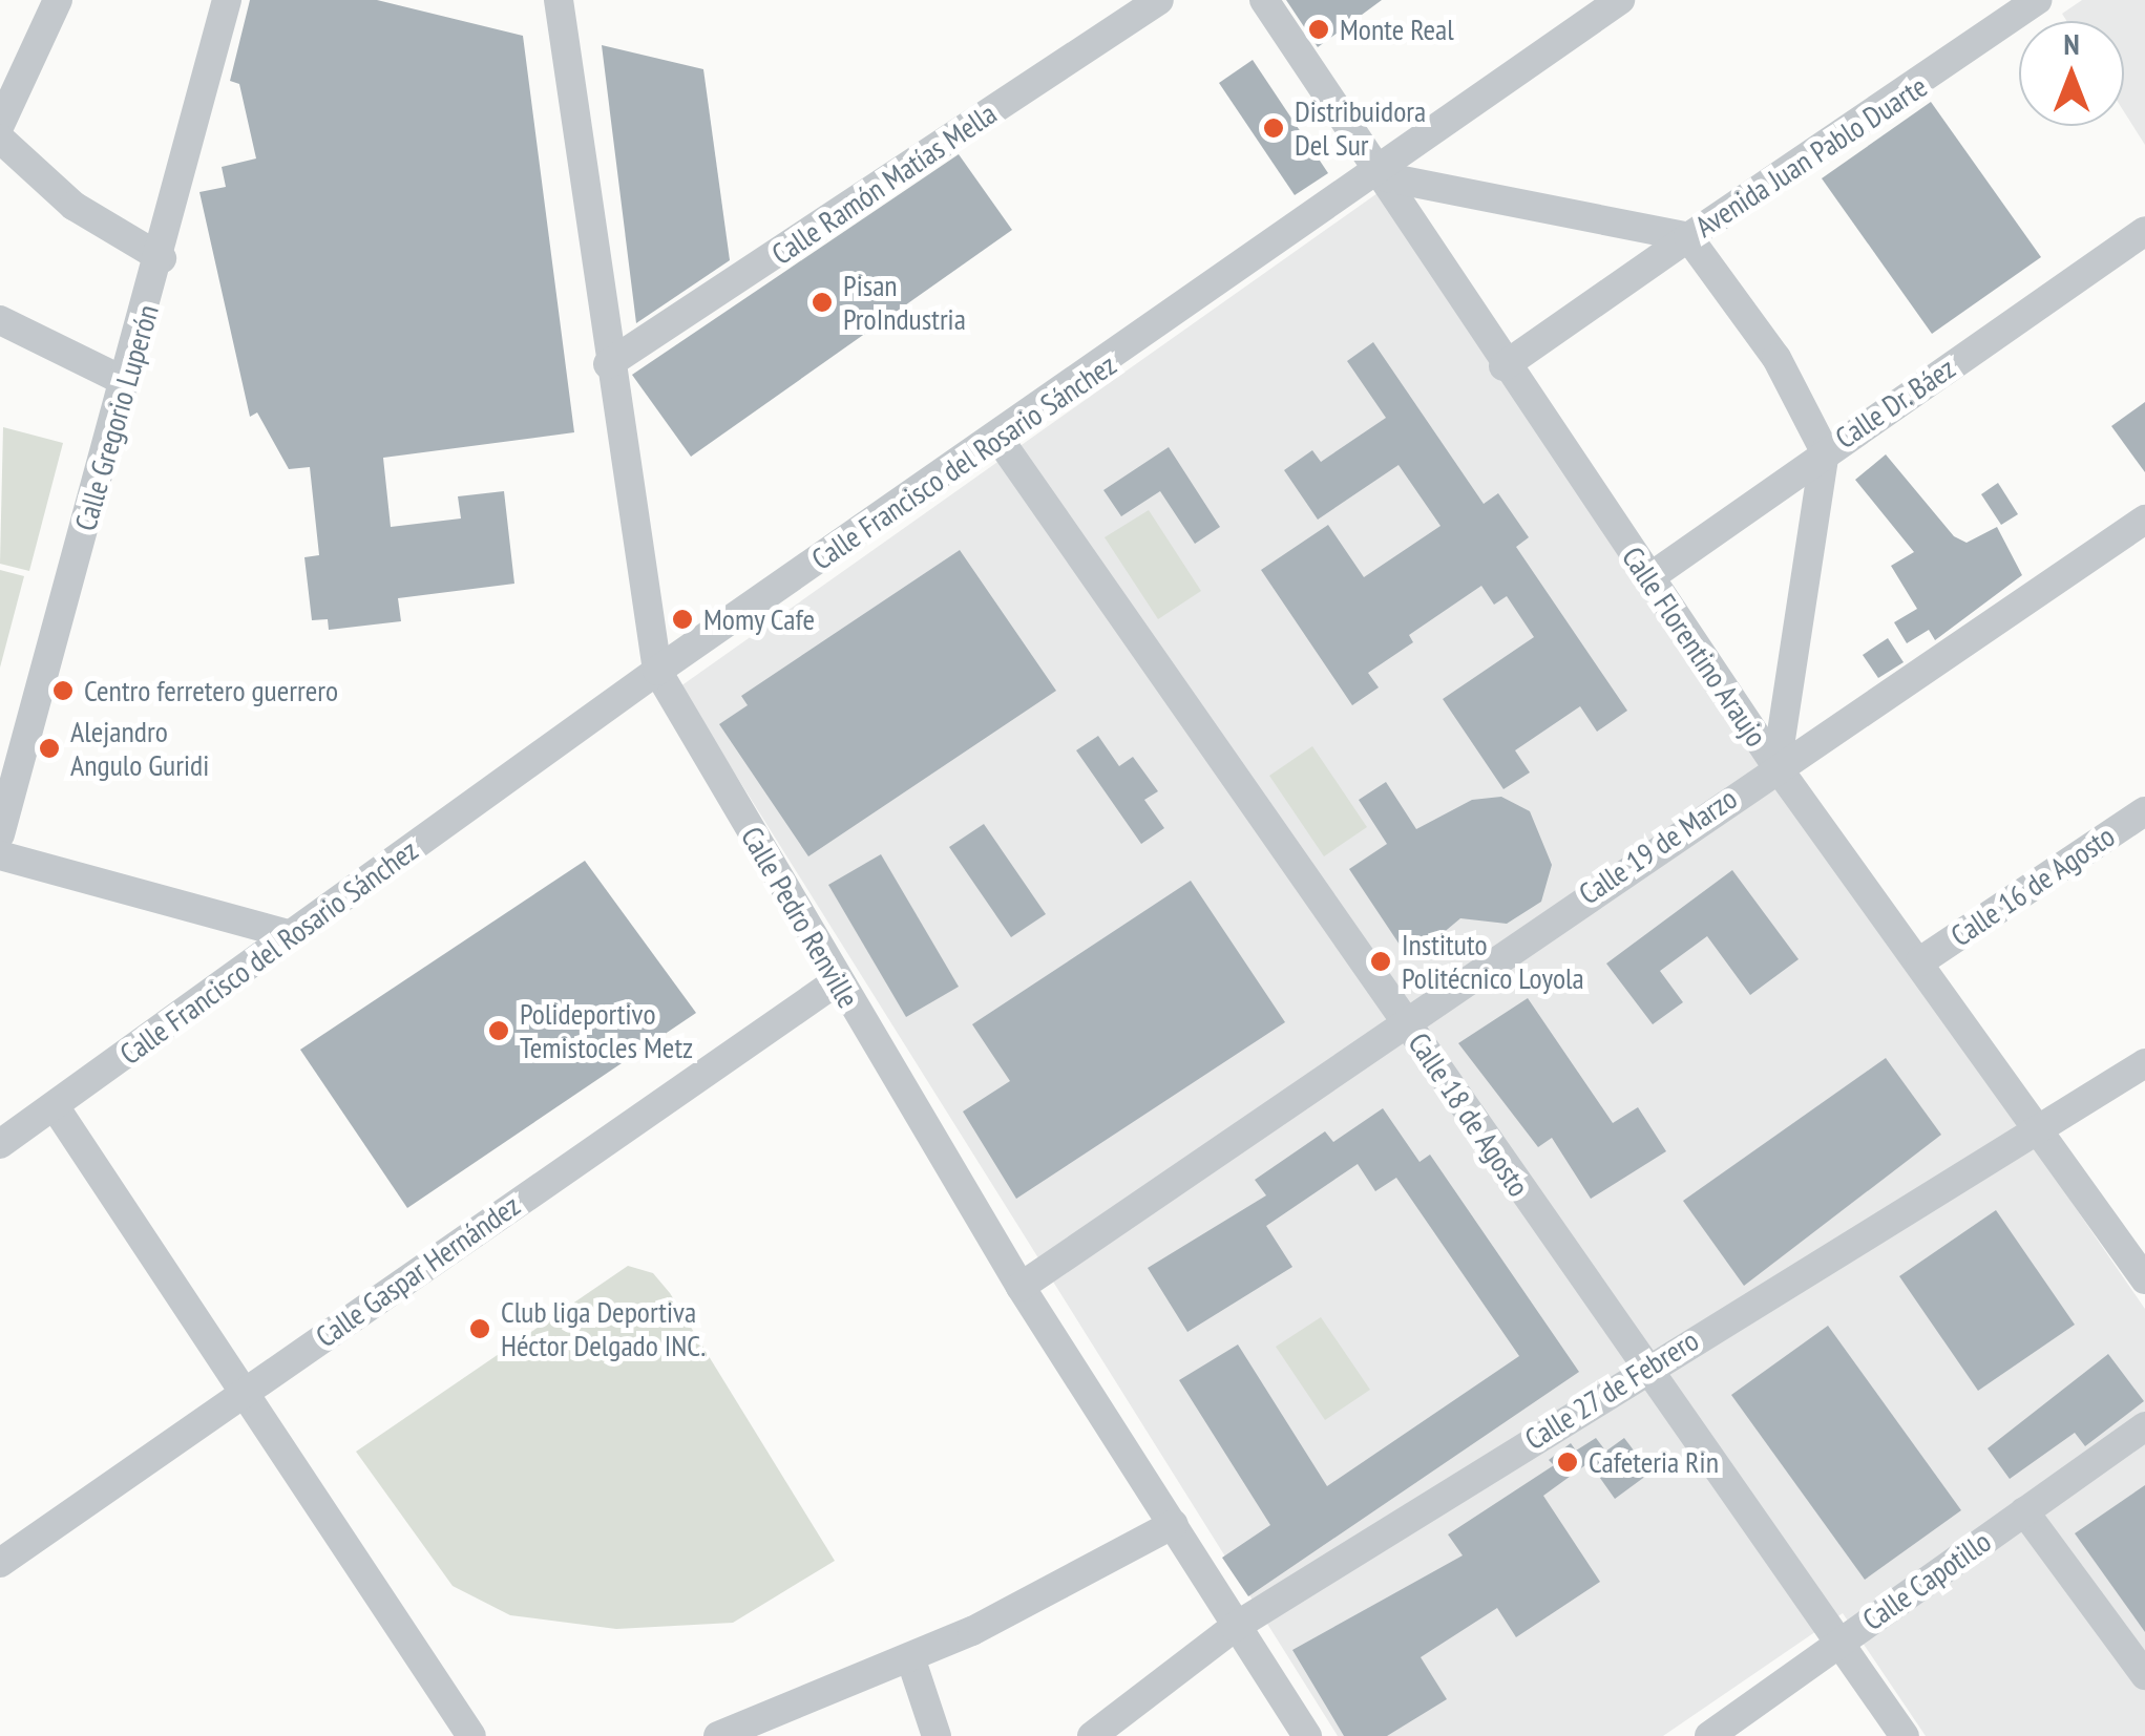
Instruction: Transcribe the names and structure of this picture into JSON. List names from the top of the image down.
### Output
{
  "streets": {
    "street": [
      "Avenida Juan Pablo Duarte",
      "Calle Ramón Matías Mella",
      "Calle Dr. Báez",
      "Calle Gregorio Luperón",
      "Calle Francisco del Rosario Sánchez",
      "Calle Florentino Araujo",
      "Calle 19 de Marzo",
      "Calle 16 de Agosto",
      "Calle Pedro Renville",
      "Calle 18 de Agosto",
      "Calle Gaspar Hernández",
      "Calle 27 de Febrero",
      "Calle Capotillo"
    ]
  },
  "crossings": [
    ["Avenida Juan Pablo Duarte", "Calle Francisco del Rosario Sánchez"],
    ["Avenida Juan Pablo Duarte", "Calle Florentino Araujo"],
    ["Calle Ramón Matías Mella", "Calle Pedro Renville"],
    ["Calle Dr. Báez", "Calle Florentino Araujo"],
    ["Calle Francisco del Rosario Sánchez", "Calle Florentino Araujo"],
    ["Calle Francisco del Rosario Sánchez", "Calle Pedro Renville"],
    ["Calle Francisco del Rosario Sánchez", "Calle 18 de Agosto"],
    ["Calle Florentino Araujo", "Calle 19 de Marzo"],
    ["Calle Florentino Araujo", "Calle 16 de Agosto"],
    ["Calle Florentino Araujo", "Calle 27 de Febrero"],
    ["Calle 19 de Marzo", "Calle Pedro Renville"],
    ["Calle 19 de Marzo", "Calle 18 de Agosto"],
    ["Calle Pedro Renville", "Calle Gaspar Hernández"],
    ["Calle Pedro Renville", "Calle 27 de Febrero"],
    ["Calle 18 de Agosto", "Calle 27 de Febrero"],
    ["Calle 18 de Agosto", "Calle Capotillo"]
  ],
  "places": [
    "Monte Real",
    "Distribuidora Del Sur",
    "Pisan ProIndustria",
    "Momy Cafe",
    "Centro ferretero guerrero",
    "Alejandro Angulo Guridi",
    "Instituto Politécnico Loyola",
    "Polideportivo Temistocles Metz",
    "Club liga Deportiva Héctor Delgado INC.",
    "Cafeteria Rin"
  ],
  "north": "top"
}
